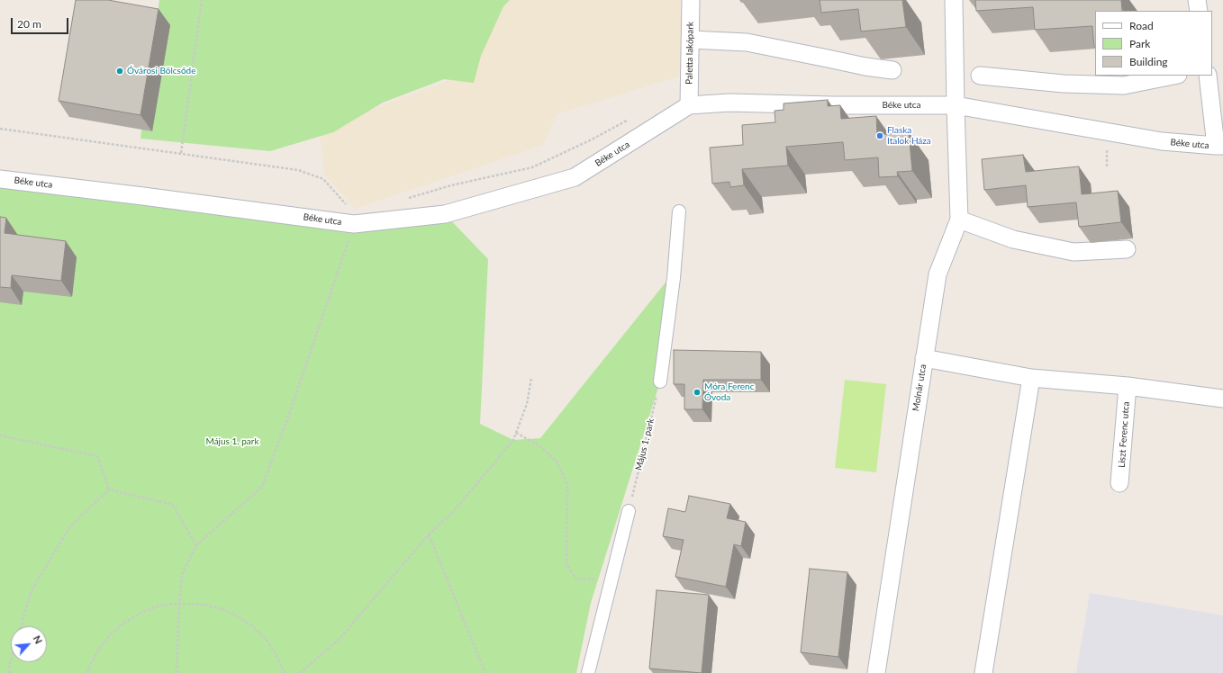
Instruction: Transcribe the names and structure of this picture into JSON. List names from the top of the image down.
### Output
{
  "streets": {
    "street": [
      "Paletta lakópark",
      "Béke utca",
      "Molnár utca",
      "Liszt Ferenc utca"
    ],
    "path": ["Május 1. park"]
  },
  "crossings": [
    ["Paletta lakópark", "Béke utca"],
    ["Béke utca", "Molnár utca"]
  ],
  "parks": ["Május 1. park"],
  "places": ["Óvárosi Bölcsőde", "Flaska Italok Háza", "Móra Ferenc Óvoda"],
  "legend": ["Road", "Park", "Building"],
  "scale_bar": "20 m",
  "north": "top right"
}
